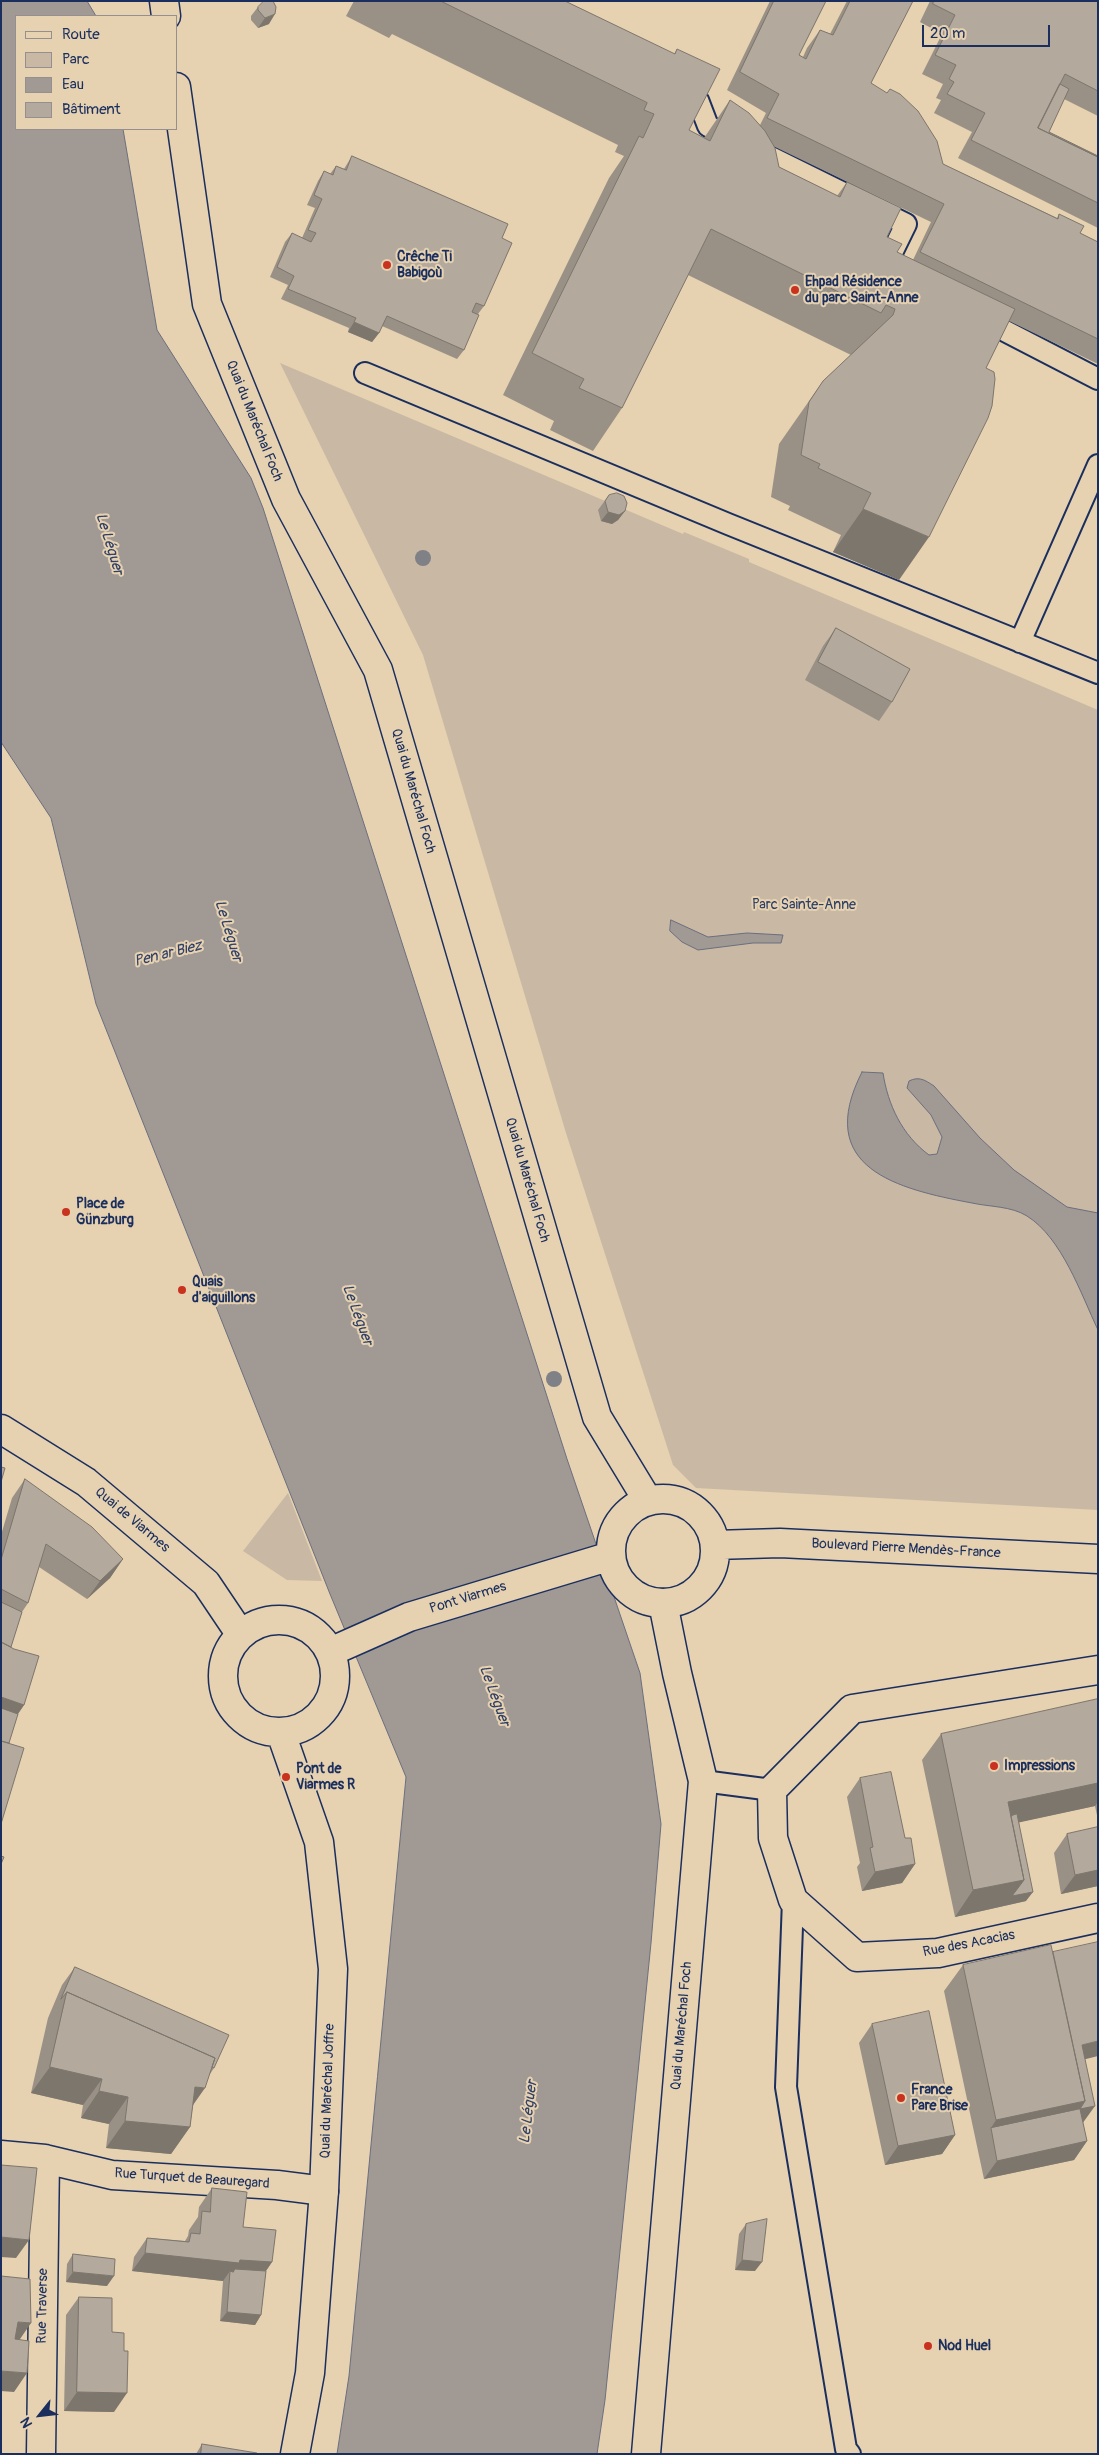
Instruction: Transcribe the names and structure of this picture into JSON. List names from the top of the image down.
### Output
{
  "streets": {
    "main road": [
      "Quai du Maréchal Foch",
      "Quai de Viarmes",
      "Boulevard Pierre Mendès-France",
      "Pont Viarmes",
      "Rue des Acacias",
      "Quai du Maréchal Joffre",
      "Rue Turquet de Beauregard",
      "Rue Traverse"
    ]
  },
  "crossings": [
    ["Quai du Maréchal Foch", "Boulevard Pierre Mendès-France"],
    ["Quai du Maréchal Foch", "Pont Viarmes"],
    ["Quai de Viarmes", "Pont Viarmes"],
    ["Quai de Viarmes", "Quai du Maréchal Joffre"],
    ["Boulevard Pierre Mendès-France", "Pont Viarmes"],
    ["Pont Viarmes", "Quai du Maréchal Joffre"],
    ["Quai du Maréchal Joffre", "Rue Turquet de Beauregard"],
    ["Rue Turquet de Beauregard", "Rue Traverse"]
  ],
  "water": ["Le Léguer", "Pen ar Biez"],
  "parks": ["Parc Sainte-Anne"],
  "places": [
    "Crêche Ti Babigoù",
    "Ehpad Résidence du parc Saint-Anne",
    "Place de Günzburg",
    "Quais d'aiguillons",
    "Impressions",
    "Pont de Viarmes R",
    "France Pare Brise",
    "Nod Huel"
  ],
  "legend": [
    "Route",
    "Parc",
    "Eau",
    "Bâtiment"
  ],
  "scale_bar": "20 m",
  "north": "bottom left"
}
